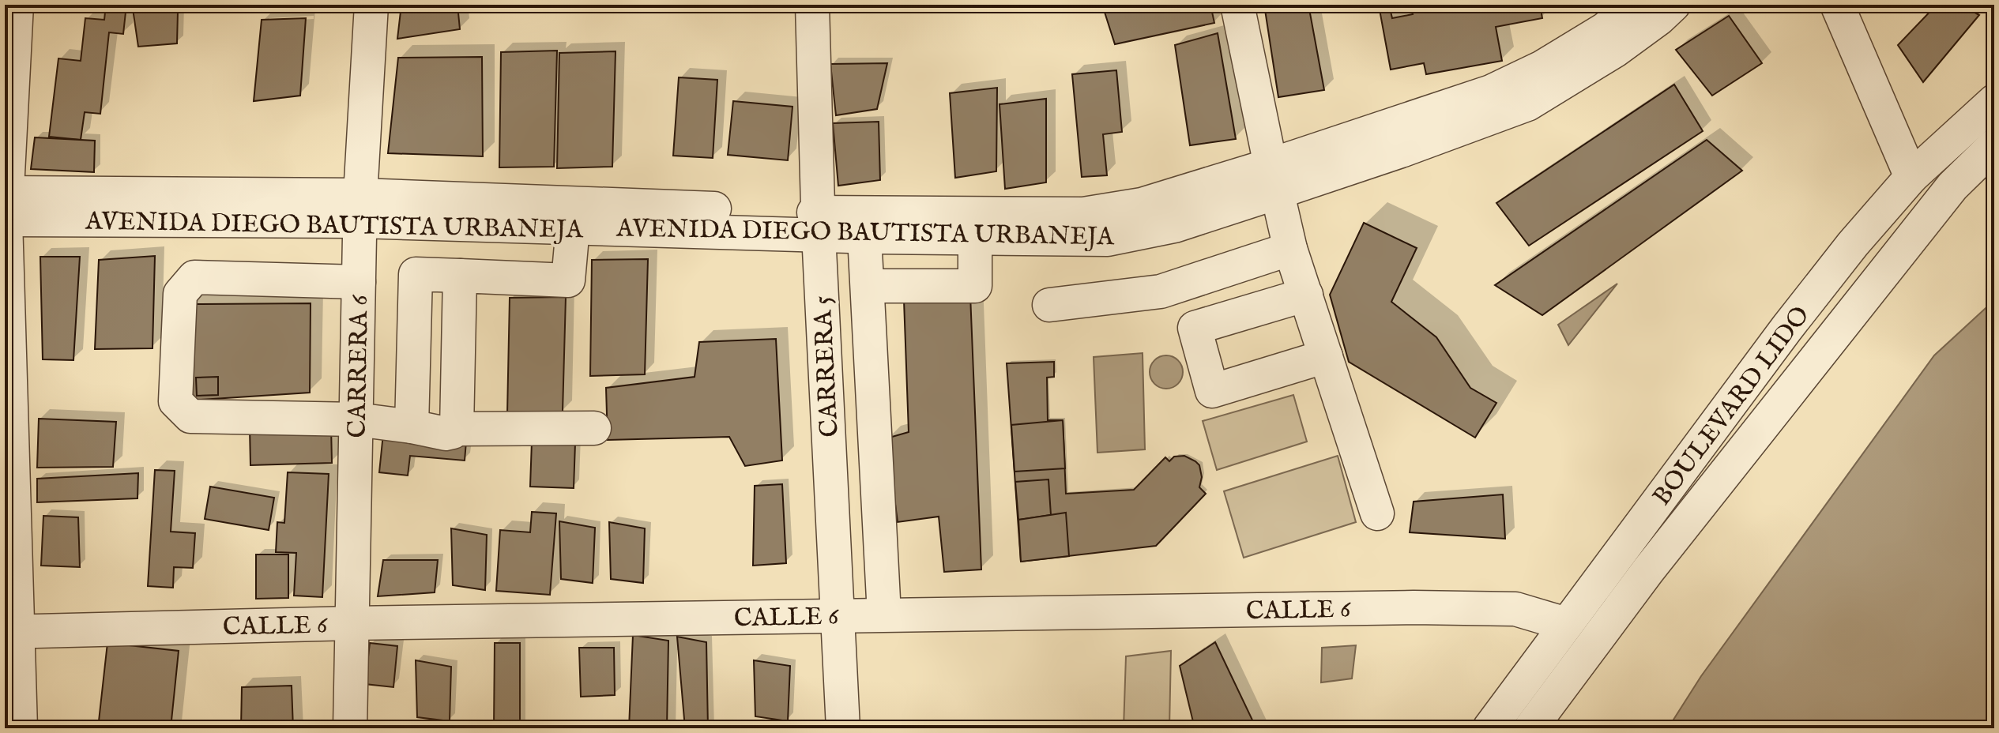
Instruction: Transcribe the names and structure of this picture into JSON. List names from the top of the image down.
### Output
{
  "streets": {
    "street": [
      "AVENIDA DIEGO BAUTISTA URBANEJA",
      "CARRERA 6",
      "CARRERA 5",
      "BOULEVARD LIDO",
      "CALLE 6"
    ]
  },
  "crossings": [
    ["AVENIDA DIEGO BAUTISTA URBANEJA", "CARRERA 6"],
    ["AVENIDA DIEGO BAUTISTA URBANEJA", "CARRERA 5"],
    ["CARRERA 6", "CALLE 6"],
    ["CARRERA 5", "CALLE 6"],
    ["BOULEVARD LIDO", "CALLE 6"]
  ]
}
